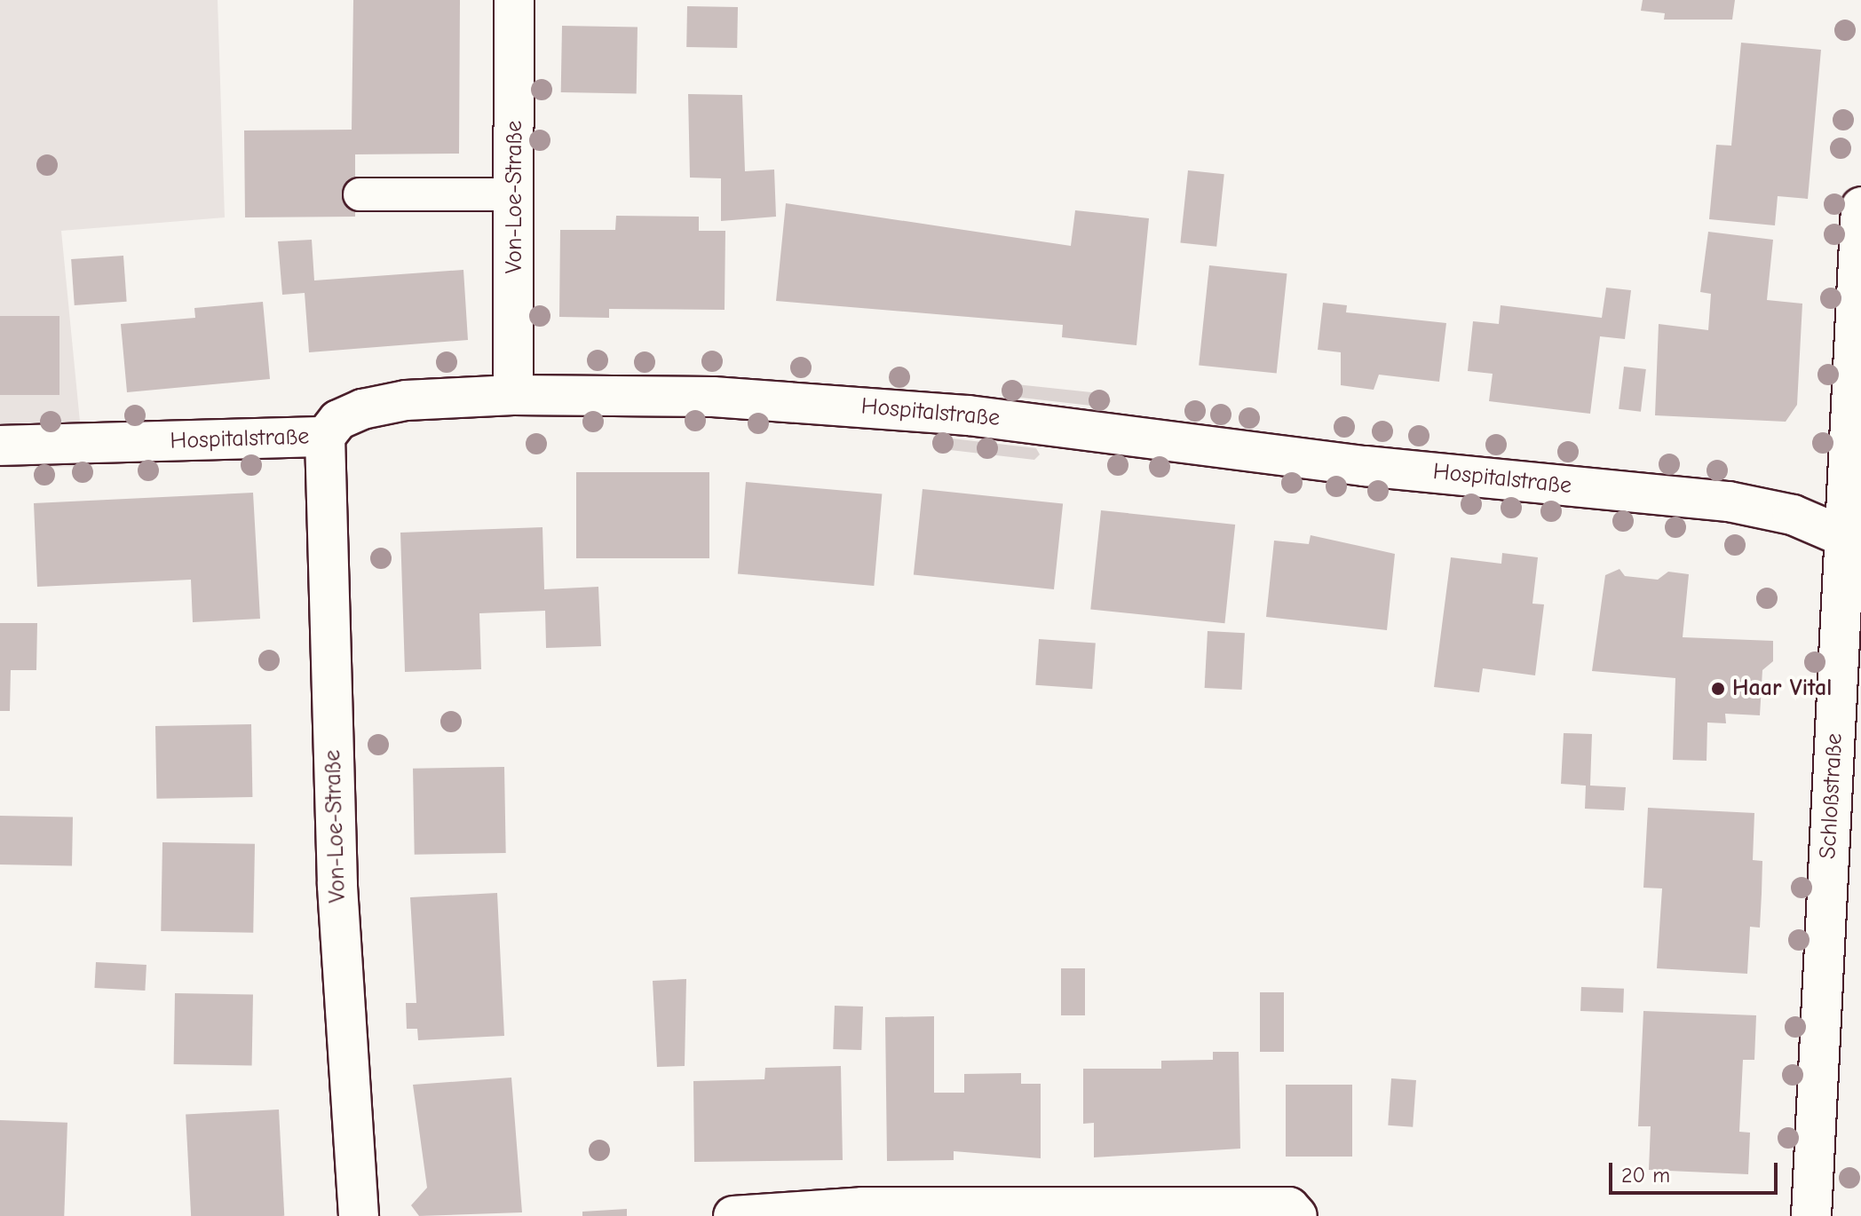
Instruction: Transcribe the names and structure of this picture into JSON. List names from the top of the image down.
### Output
{
  "streets": {
    "street": ["Von-Loe-Straße", "Hospitalstraße", "Schloßstraße"]
  },
  "crossings": [
    ["Von-Loe-Straße", "Hospitalstraße"],
    ["Hospitalstraße", "Schloßstraße"]
  ],
  "places": ["Haar Vital"],
  "scale_bar": "20 m"
}
